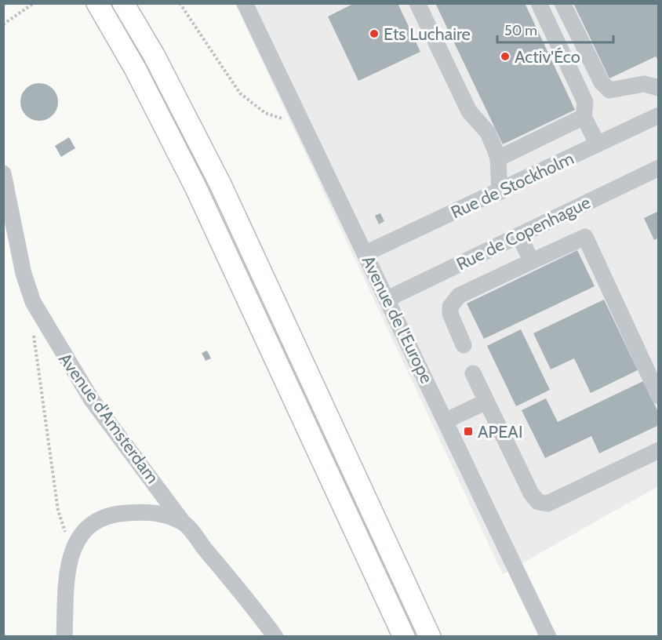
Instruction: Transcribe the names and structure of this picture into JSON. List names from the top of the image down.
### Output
{
  "streets": {
    "street": [
      "Rue de Stockholm",
      "Rue de Copenhague",
      "Avenue de l'Europe",
      "Avenue d'Amsterdam"
    ]
  },
  "crossings": [
    ["Rue de Stockholm", "Avenue de l'Europe"],
    ["Rue de Copenhague", "Avenue de l'Europe"]
  ],
  "places": {
    "other": ["Ets Luchaire", "Activ'Éco"],
    "transit": ["APEAI"]
  },
  "scale_bar": "50 m"
}
